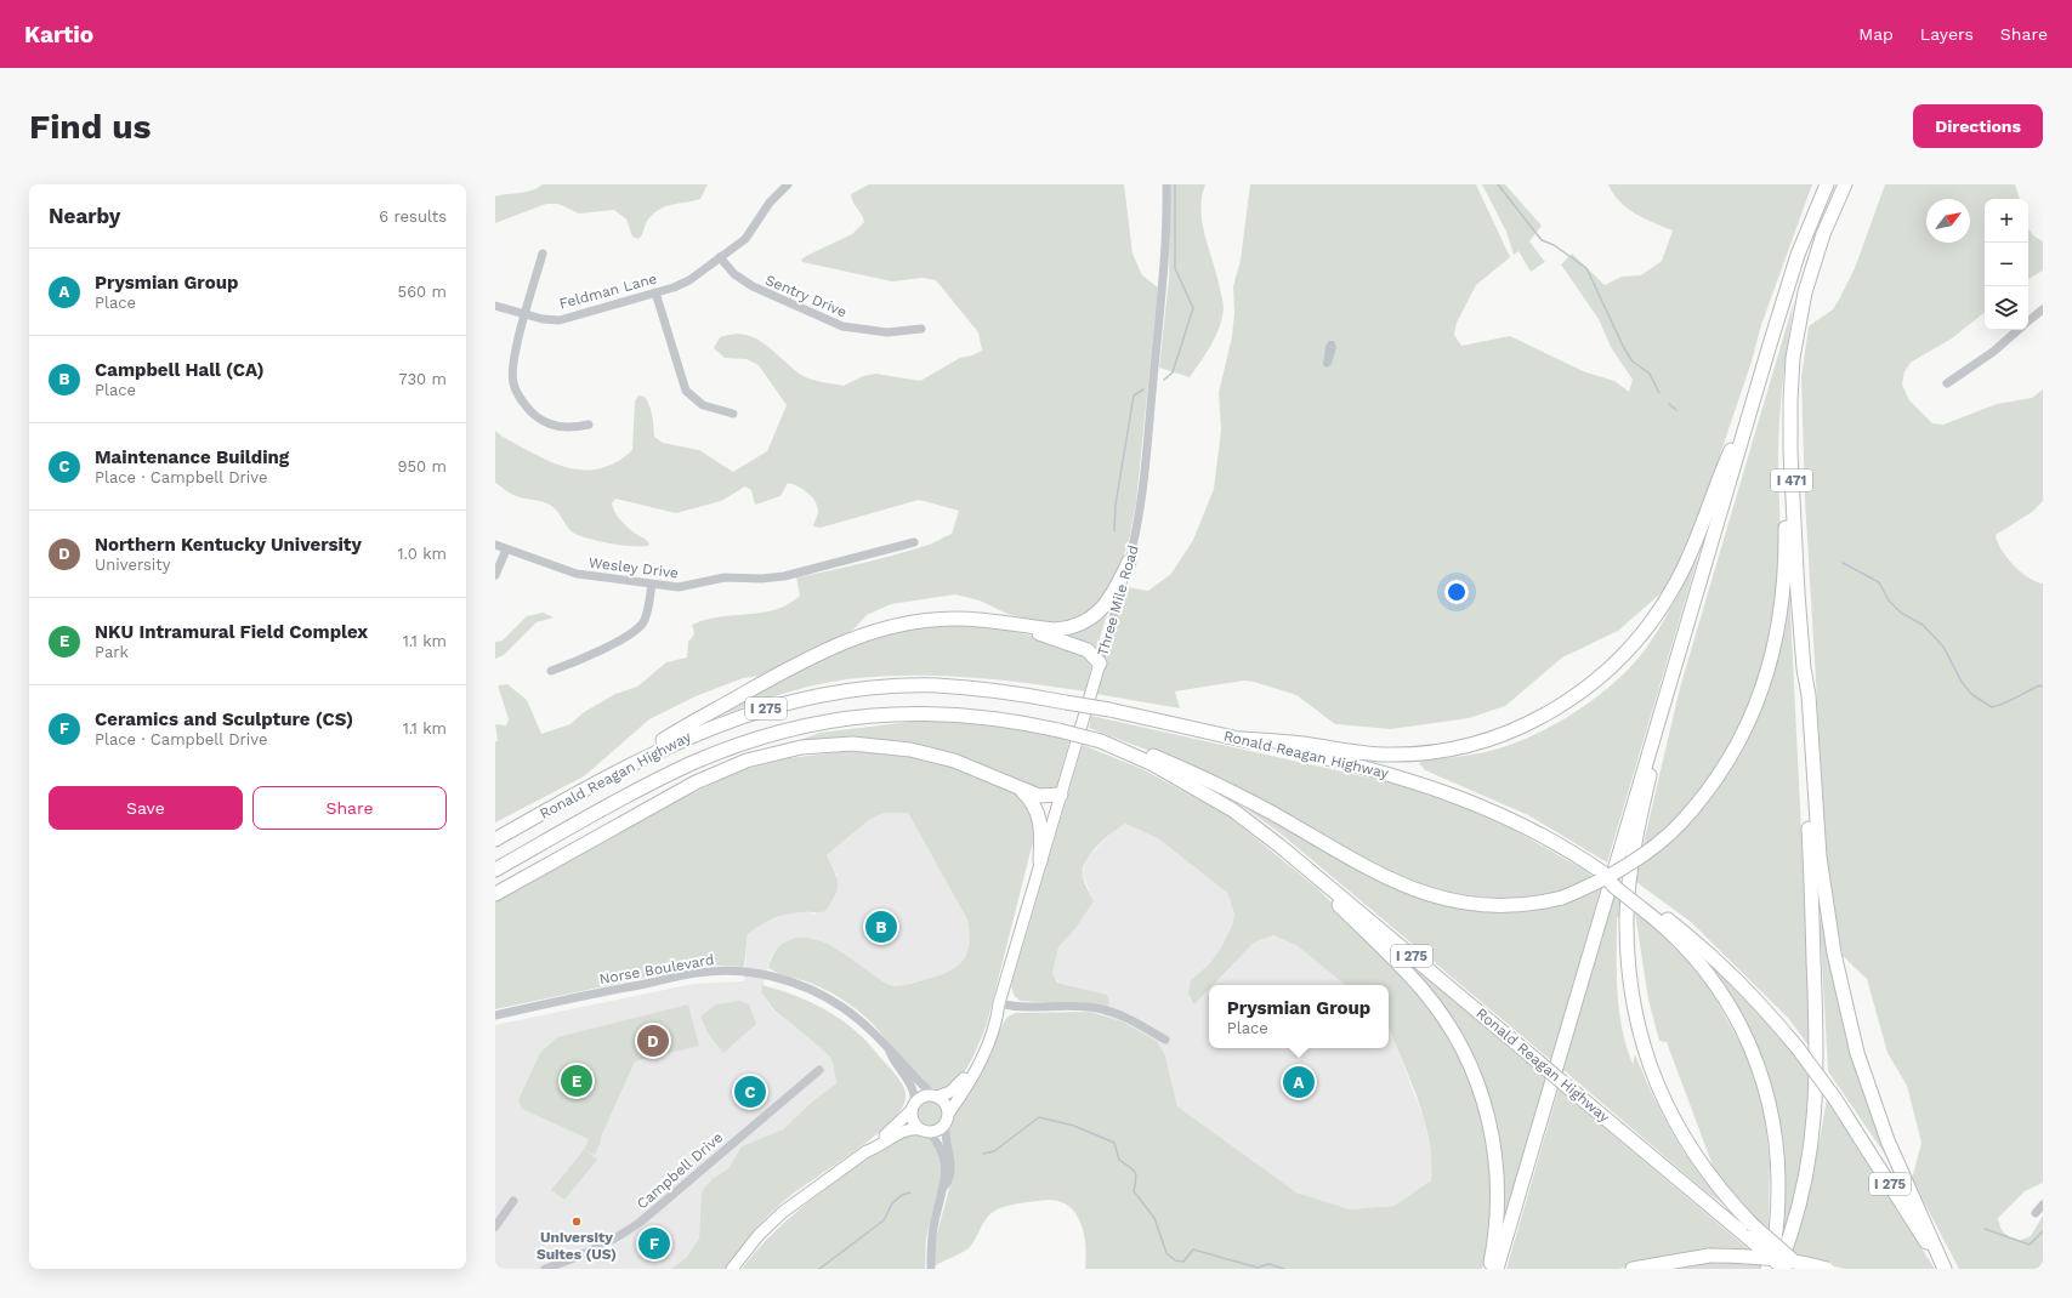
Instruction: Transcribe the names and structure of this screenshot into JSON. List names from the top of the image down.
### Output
{
  "streets": {
    "highway": ["I 471", "I 275", "Ronald Reagan Highway"],
    "main road": ["Three Mile Road"],
    "street": [
      "Feldman Lane",
      "Sentry Drive",
      "Wesley Drive",
      "Norse Boulevard",
      "Campbell Drive"
    ]
  },
  "crossings": [
    ["Feldman Lane", "Sentry Drive"],
    ["Three Mile Road", "Norse Boulevard"]
  ],
  "places": ["University Suites (US)"],
  "north": "top right",
  "page": {
    "header": "Kartio",
    "nav": ["Map", "Layers", "Share"],
    "buttons": [
      "Directions",
      ["Save", "Share"]
    ],
    "title": "Find us",
    "heading": ["Nearby", "6 results"],
    "map_buttons": ["+", "−"],
    "list": [
      {
        "mark": "A",
        "name": "Prysmian Group",
        "note": "Place",
        "value": "560 m"
      },
      {
        "mark": "B",
        "name": "Campbell Hall (CA)",
        "note": "Place",
        "value": "730 m"
      },
      {
        "mark": "C",
        "name": "Maintenance Building",
        "note": "Place · Campbell Drive",
        "value": "950 m"
      },
      {
        "mark": "D",
        "name": "Northern Kentucky University",
        "note": "University",
        "value": "1.0 km"
      },
      {
        "mark": "E",
        "name": "NKU Intramural Field Complex",
        "note": "Park",
        "value": "1.1 km"
      },
      {
        "mark": "F",
        "name": "Ceramics and Sculpture (CS)",
        "note": "Place · Campbell Drive",
        "value": "1.1 km"
      }
    ],
    "pins": [
      "B",
      "D",
      "E",
      "A",
      "C",
      "F"
    ],
    "popup": ["Prysmian Group", "Place"]
  }
}
